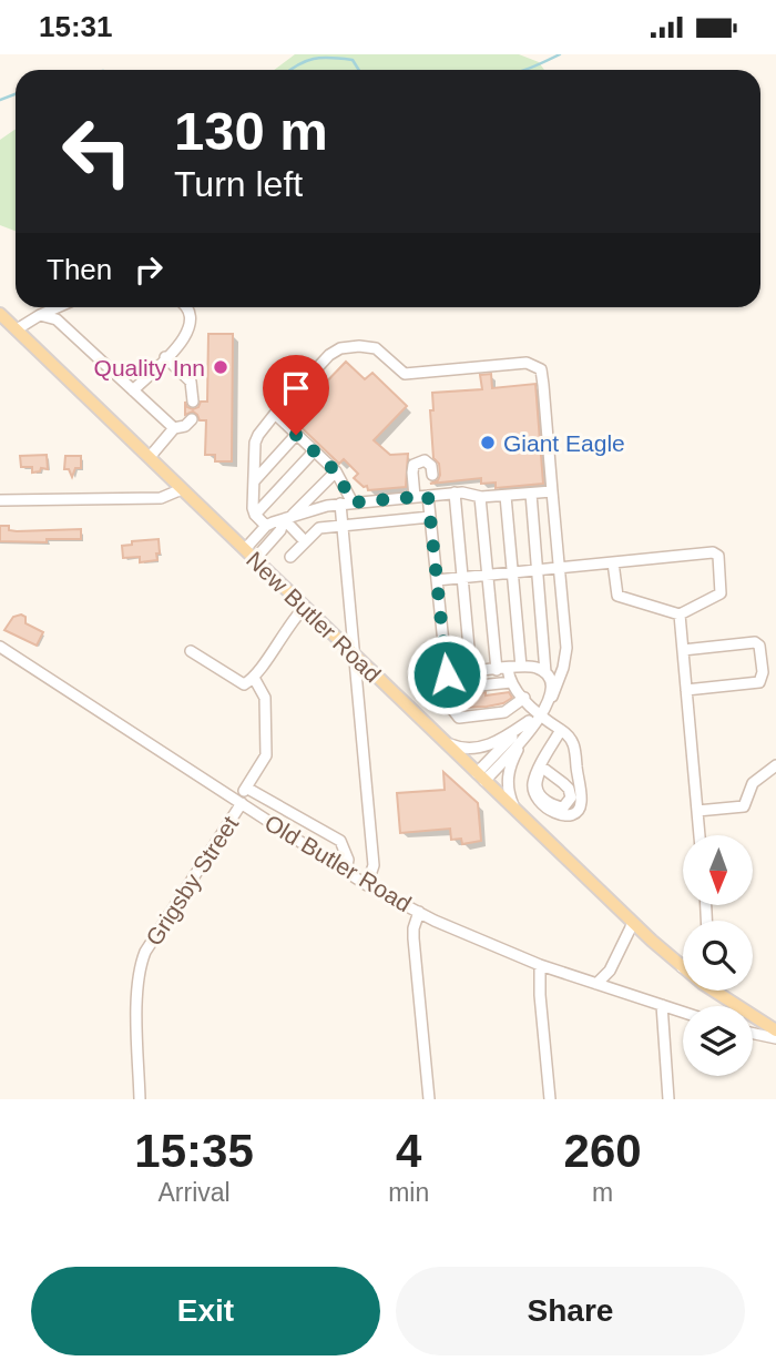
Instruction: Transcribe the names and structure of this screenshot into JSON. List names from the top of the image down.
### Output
{
  "streets": {
    "main road": ["New Butler Road"],
    "street": ["Old Butler Road", "Grigsby Street"]
  },
  "crossings": [
    ["Old Butler Road", "Grigsby Street"]
  ],
  "places": ["Quality Inn", "Giant Eagle"],
  "north": "bottom",
  "page": {
    "status": "15:31",
    "turn": ["130 m", "Turn left"],
    "then": "Then",
    "eta": [
      "15:35",
      "Arrival",
      "4",
      "min",
      "260",
      "m"
    ],
    "buttons": ["Exit", "Share"]
  }
}
